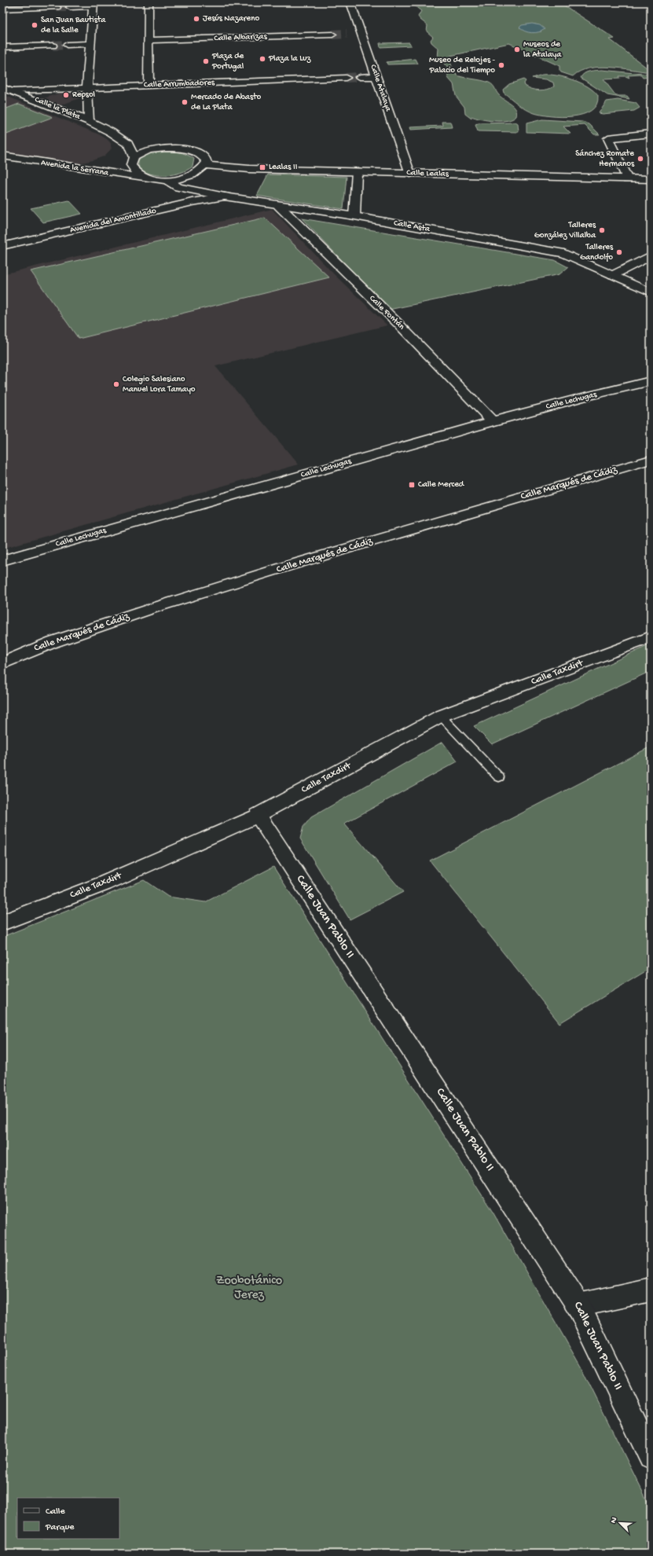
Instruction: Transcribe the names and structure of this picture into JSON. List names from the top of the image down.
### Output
{
  "streets": {
    "street": [
      "Calle Albarizas",
      "Calle Arrumbadores",
      "Calle Atalaya",
      "Calle la Plata",
      "Avenida la Serrana",
      "Calle Lealas",
      "Avenida del Amontillado",
      "Calle Asta",
      "Calle Fontán",
      "Calle Lechugas",
      "Calle Marqués de Cádiz",
      "Calle Taxdirt",
      "Calle Juan Pablo II"
    ]
  },
  "crossings": [
    ["Calle Arrumbadores", "Calle la Plata"],
    ["Calle Atalaya", "Calle Lealas"],
    ["Avenida la Serrana", "Calle Asta"],
    ["Avenida del Amontillado", "Calle Asta"],
    ["Calle Asta", "Calle Fontán"],
    ["Calle Fontán", "Calle Lechugas"],
    ["Calle Taxdirt", "Calle Juan Pablo II"]
  ],
  "parks": ["Zoobotánico Jerez"],
  "places": {
    "other": [
      "Jesús Nazareno",
      "San Juan Bautista de la Salle",
      "Museos de la Atalaya",
      "Plaza la Luz",
      "Plaza de Portugal",
      "Museo de Relojes - Palacio del Tiempo",
      "Repsol",
      "Mercado de Abasto de La Plata",
      "Sánchez Romate Hermanos",
      "Talleres González Villalba",
      "Talleres Gandolfo",
      "Colegio Salesiano Manuel Lora Tamayo"
    ],
    "transit": ["Lealas II", "Calle Merced"]
  },
  "legend": ["Calle", "Parque"],
  "north": "top left"
}
